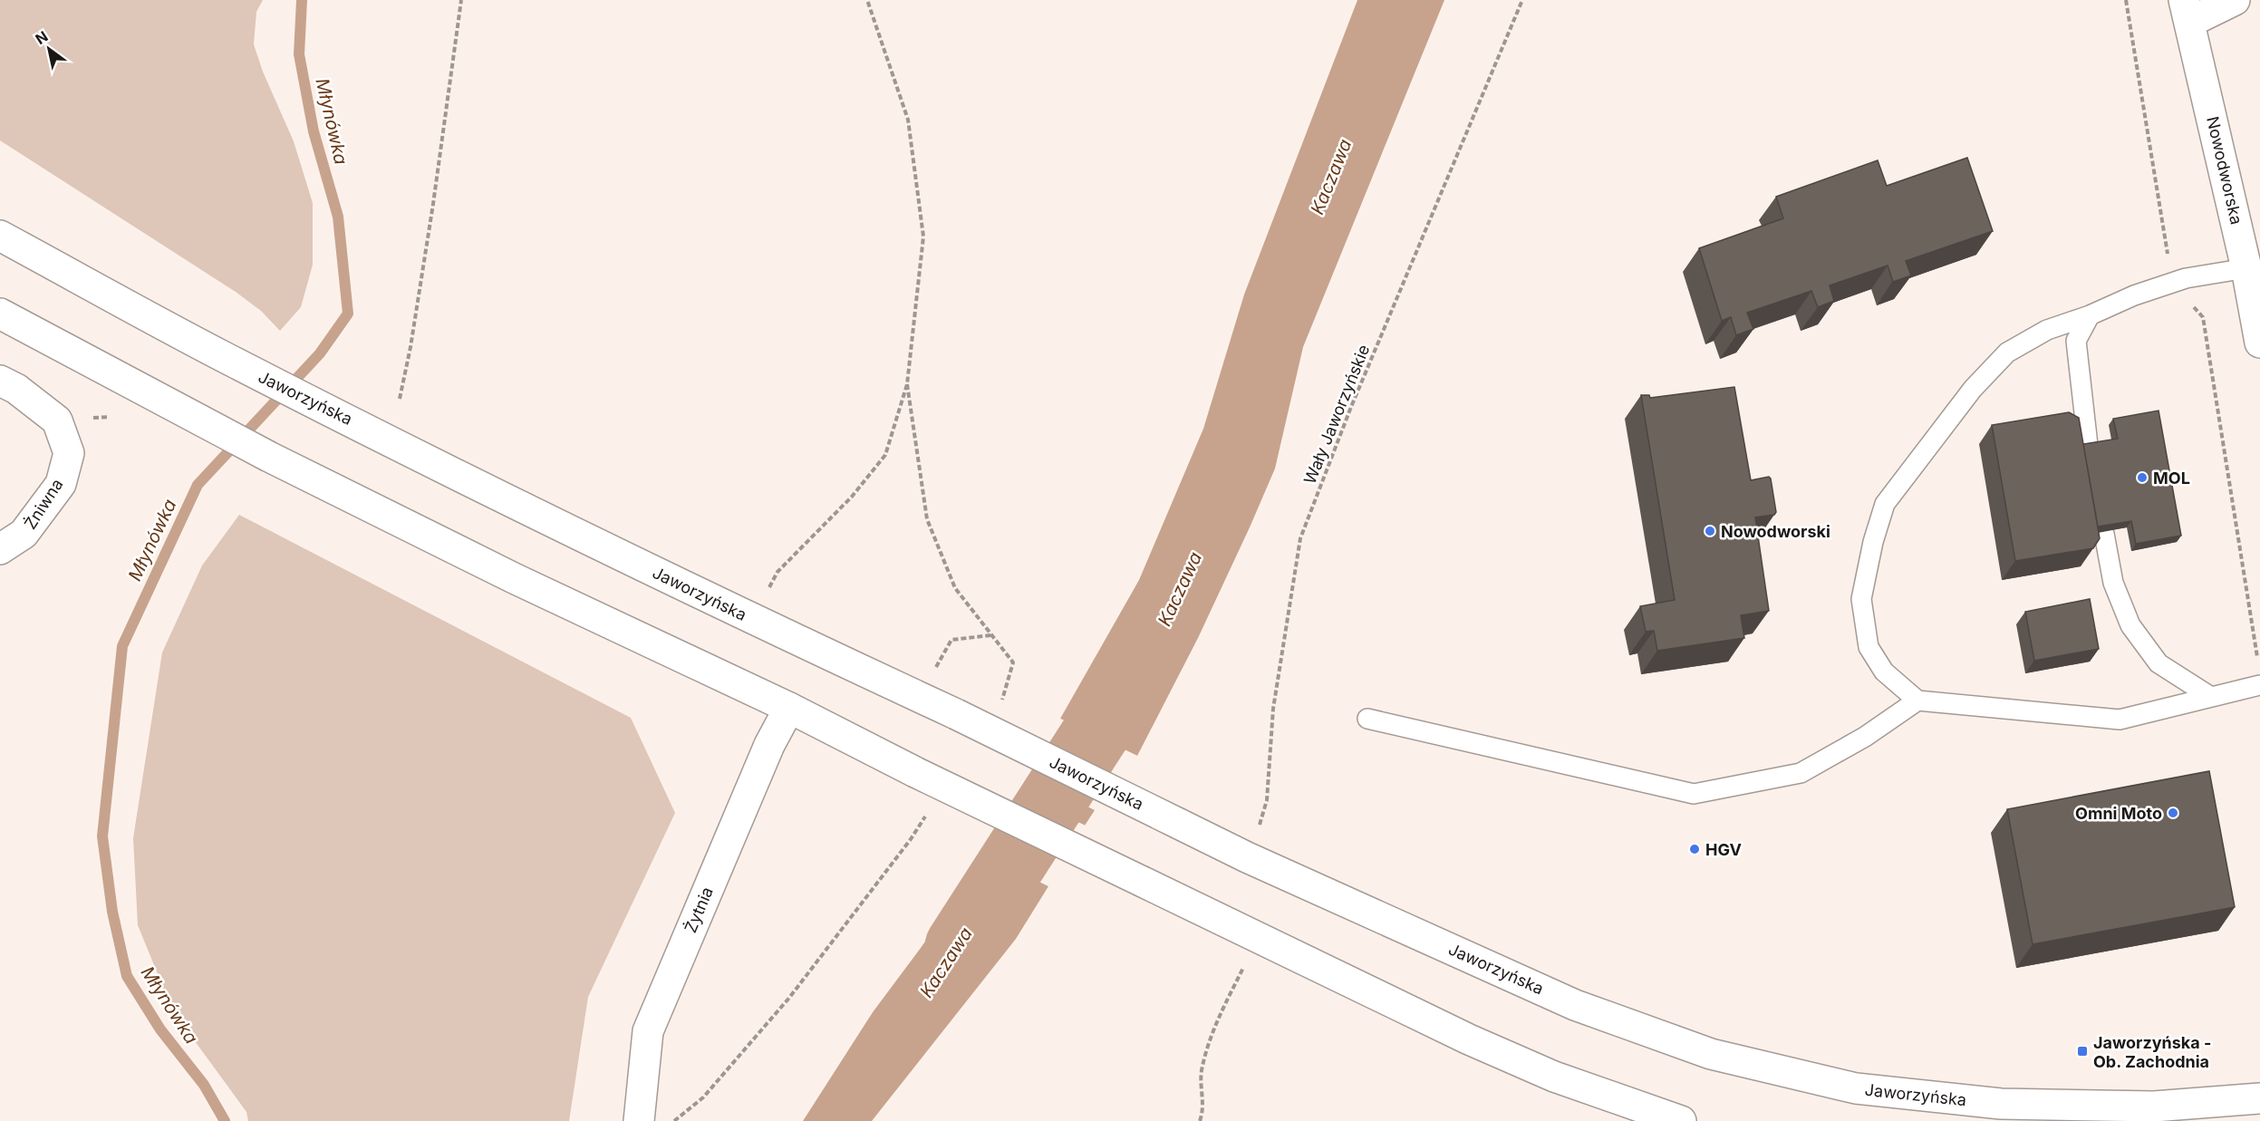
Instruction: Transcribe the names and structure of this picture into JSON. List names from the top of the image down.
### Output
{
  "streets": {
    "main road": [
      "Nowodworska",
      "Jaworzyńska",
      "Żniwna",
      "Żytnia"
    ],
    "path": ["Wały Jaworzyńskie"]
  },
  "crossings": [
    ["Jaworzyńska", "Wały Jaworzyńskie"]
  ],
  "water": ["Młynówka", "Kaczawa"],
  "places": {
    "other": [
      "MOL",
      "Nowodworski",
      "Omni Moto",
      "HGV"
    ],
    "transit": ["Jaworzyńska - Ob. Zachodnia"]
  },
  "north": "top left"
}
